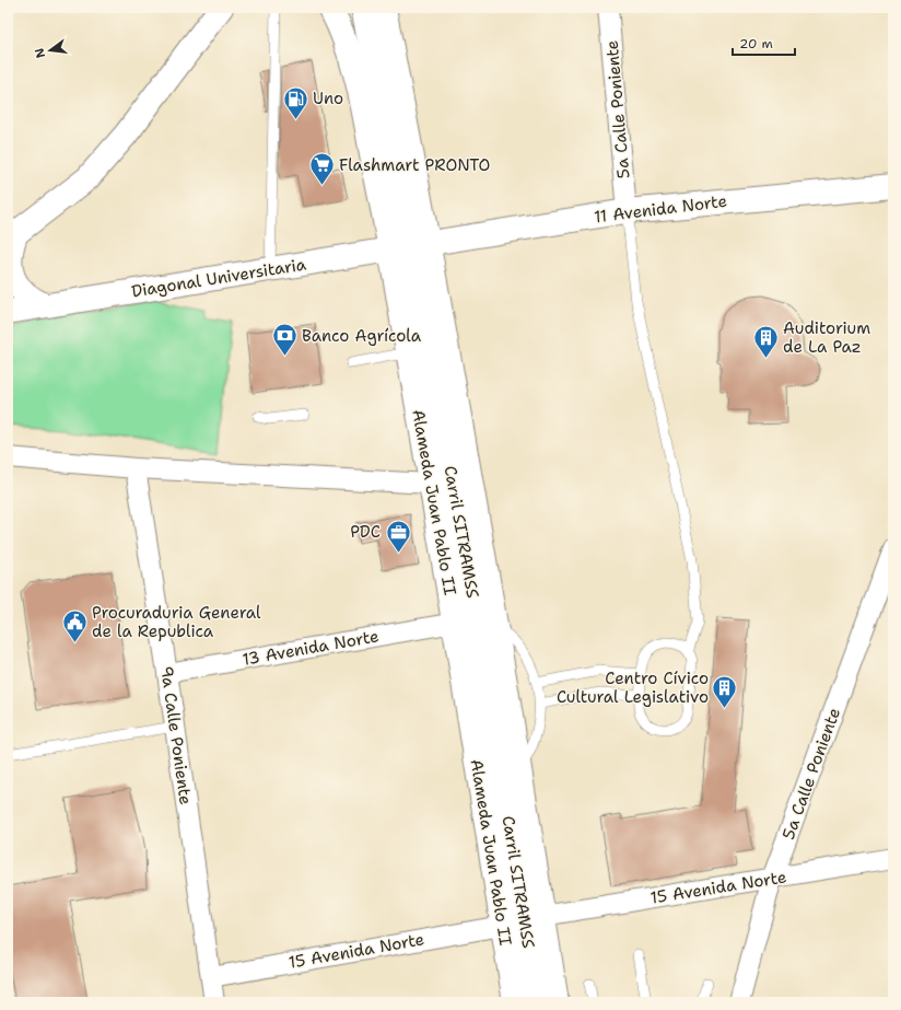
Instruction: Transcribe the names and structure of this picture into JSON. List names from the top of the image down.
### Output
{
  "streets": {
    "main road": [
      "11 Avenida Norte",
      "Diagonal Universitaria",
      "Alameda Juan Pablo II",
      "Carril SITRAMSS"
    ],
    "street": [
      "5a Calle Poniente",
      "13 Avenida Norte",
      "9a Calle Poniente",
      "15 Avenida Norte"
    ]
  },
  "crossings": [
    ["5a Calle Poniente", "11 Avenida Norte"],
    ["5a Calle Poniente", "15 Avenida Norte"],
    ["11 Avenida Norte", "Diagonal Universitaria"],
    ["11 Avenida Norte", "Alameda Juan Pablo II"],
    ["11 Avenida Norte", "Carril SITRAMSS"],
    ["Diagonal Universitaria", "Alameda Juan Pablo II"],
    ["Diagonal Universitaria", "Carril SITRAMSS"],
    ["Alameda Juan Pablo II", "Carril SITRAMSS"],
    ["Alameda Juan Pablo II", "13 Avenida Norte"],
    ["Alameda Juan Pablo II", "15 Avenida Norte"],
    ["13 Avenida Norte", "9a Calle Poniente"],
    ["9a Calle Poniente", "15 Avenida Norte"]
  ],
  "places": {
    "fuel station": ["Uno"],
    "supermarket": ["Flashmart PRONTO"],
    "bank": ["Banco Agrícola"],
    "building": ["Auditorium de La Paz", "Centro Cívico Cultural Legislativo"],
    "office": ["PDC"],
    "public building": ["Procuraduria General de la Republica"]
  },
  "scale_bar": "20 m",
  "north": "left"
}
